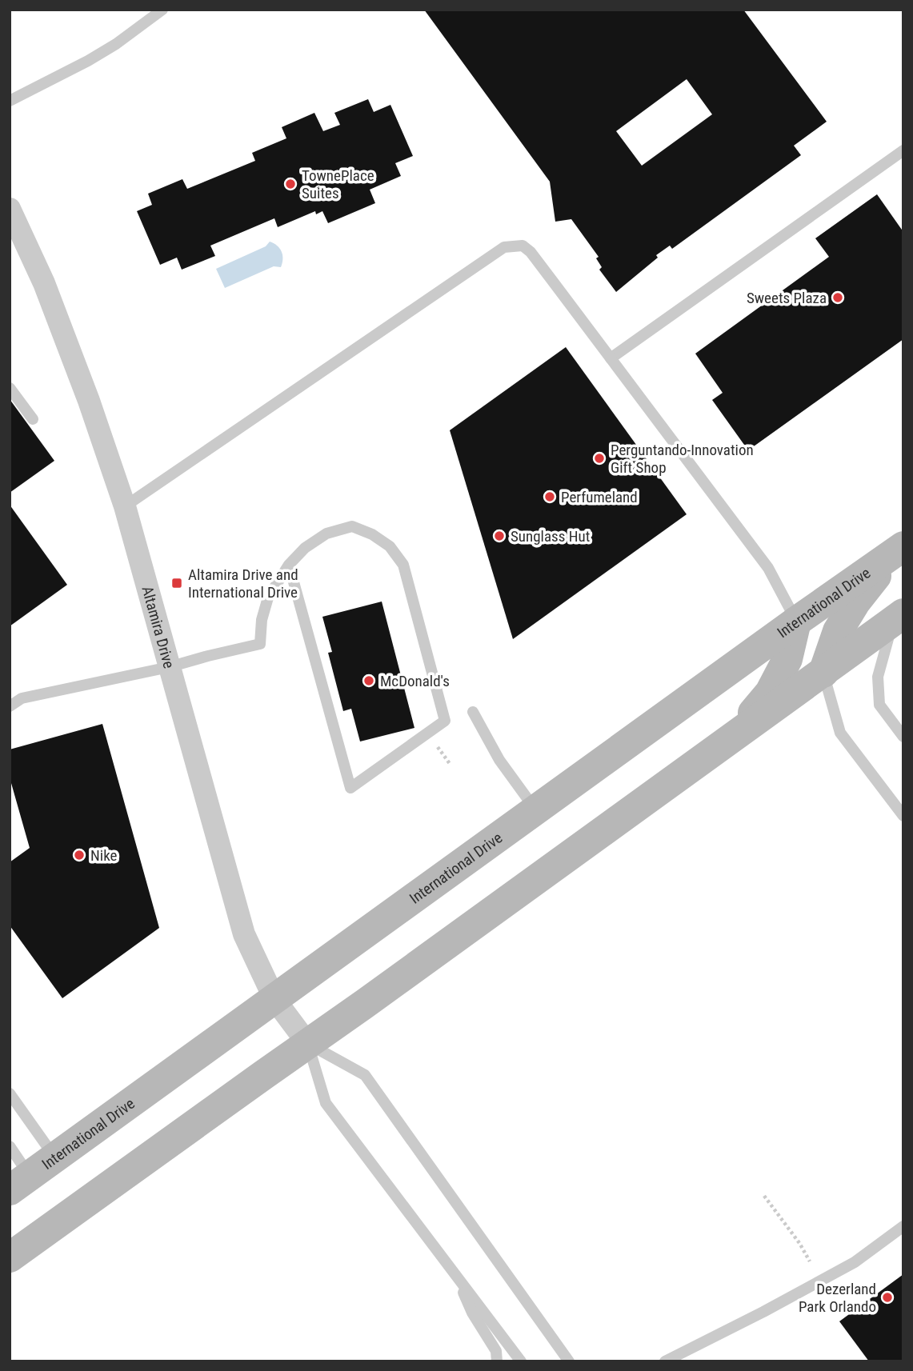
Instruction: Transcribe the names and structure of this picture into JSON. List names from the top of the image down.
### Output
{
  "streets": {
    "street": ["International Drive", "Altamira Drive"]
  },
  "crossings": [
    ["International Drive", "Altamira Drive"]
  ],
  "places": {
    "other": [
      "TownePlace Suites",
      "Sweets Plaza",
      "Perguntando-Innovation Gift Shop",
      "Perfumeland",
      "Sunglass Hut",
      "McDonald's",
      "Nike",
      "Dezerland Park Orlando"
    ],
    "transit": ["Altamira Drive and International Drive"]
  }
}
